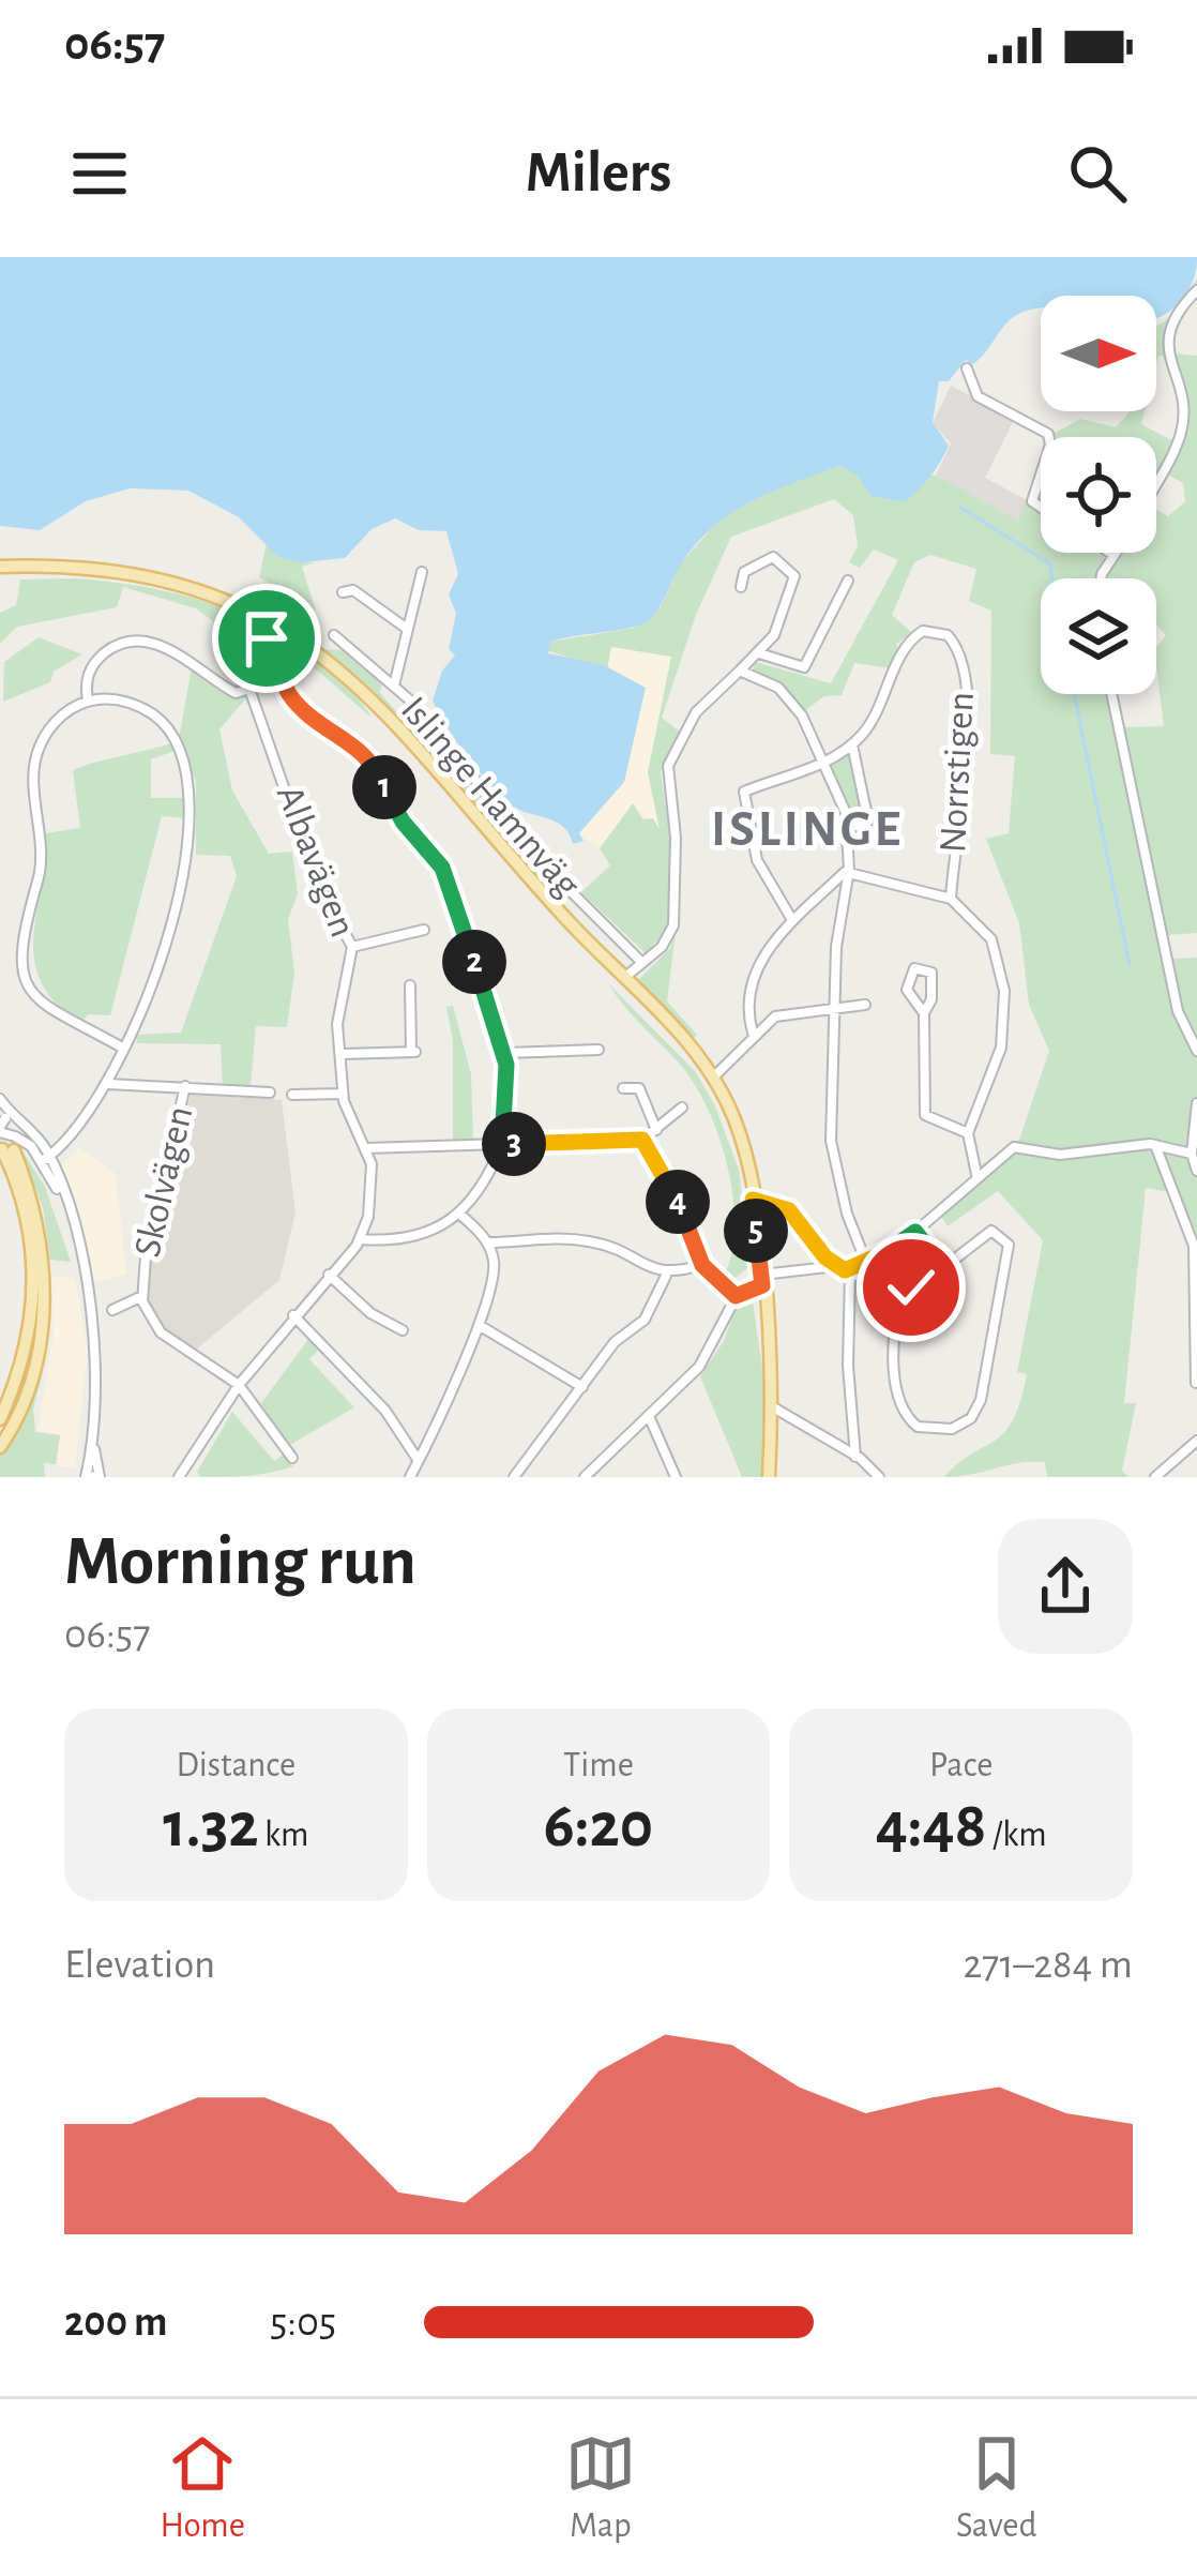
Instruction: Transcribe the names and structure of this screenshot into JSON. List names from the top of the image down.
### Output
{
  "streets": {
    "street": [
      "Norrstigen",
      "Islinge Hamnväg",
      "Albavägen",
      "Skolvägen"
    ]
  },
  "districts": ["ISLINGE"],
  "north": "right",
  "page": {
    "status": "06:57",
    "header": "Milers",
    "pins": [
      "1",
      "2",
      "3",
      "4",
      "5"
    ],
    "heading": ["Morning run", "06:57"],
    "stats": [
      ["Distance", "1.32 km"],
      ["Time", "6:20"],
      ["Pace", "4:48 /km"]
    ],
    "chart": ["Elevation", "271–284 m"],
    "list": [
      {
        "name": "200 m",
        "note": "5:05"
      }
    ],
    "tabs": ["Home", "Map", "Saved"]
  }
}
